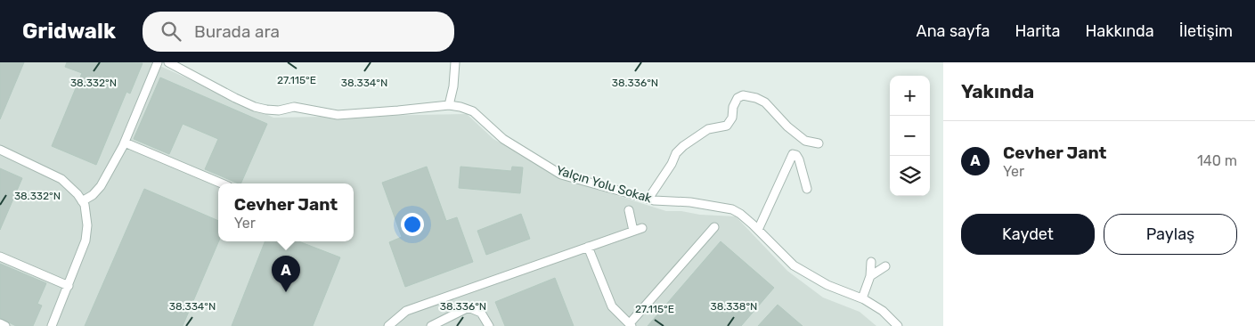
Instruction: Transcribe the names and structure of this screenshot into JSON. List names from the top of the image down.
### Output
{
  "streets": {
    "street": ["Yalçın Yolu Sokak"]
  },
  "page": {
    "header": "Gridwalk",
    "search": "Burada ara",
    "nav": [
      "Ana sayfa",
      "Harita",
      "Hakkında",
      "İletişim"
    ],
    "heading": "Yakında",
    "map_buttons": ["+", "−"],
    "list": [
      {
        "mark": "A",
        "name": "Cevher Jant",
        "note": "Yer",
        "value": "140 m"
      }
    ],
    "popup": ["Cevher Jant", "Yer"],
    "buttons": ["Kaydet", "Paylaş"],
    "pins": "A"
  },
  "coordinates": [
    "27.115°E",
    "38.332°N",
    "38.334°N",
    "38.336°N",
    "38.338°N"
  ]
}
